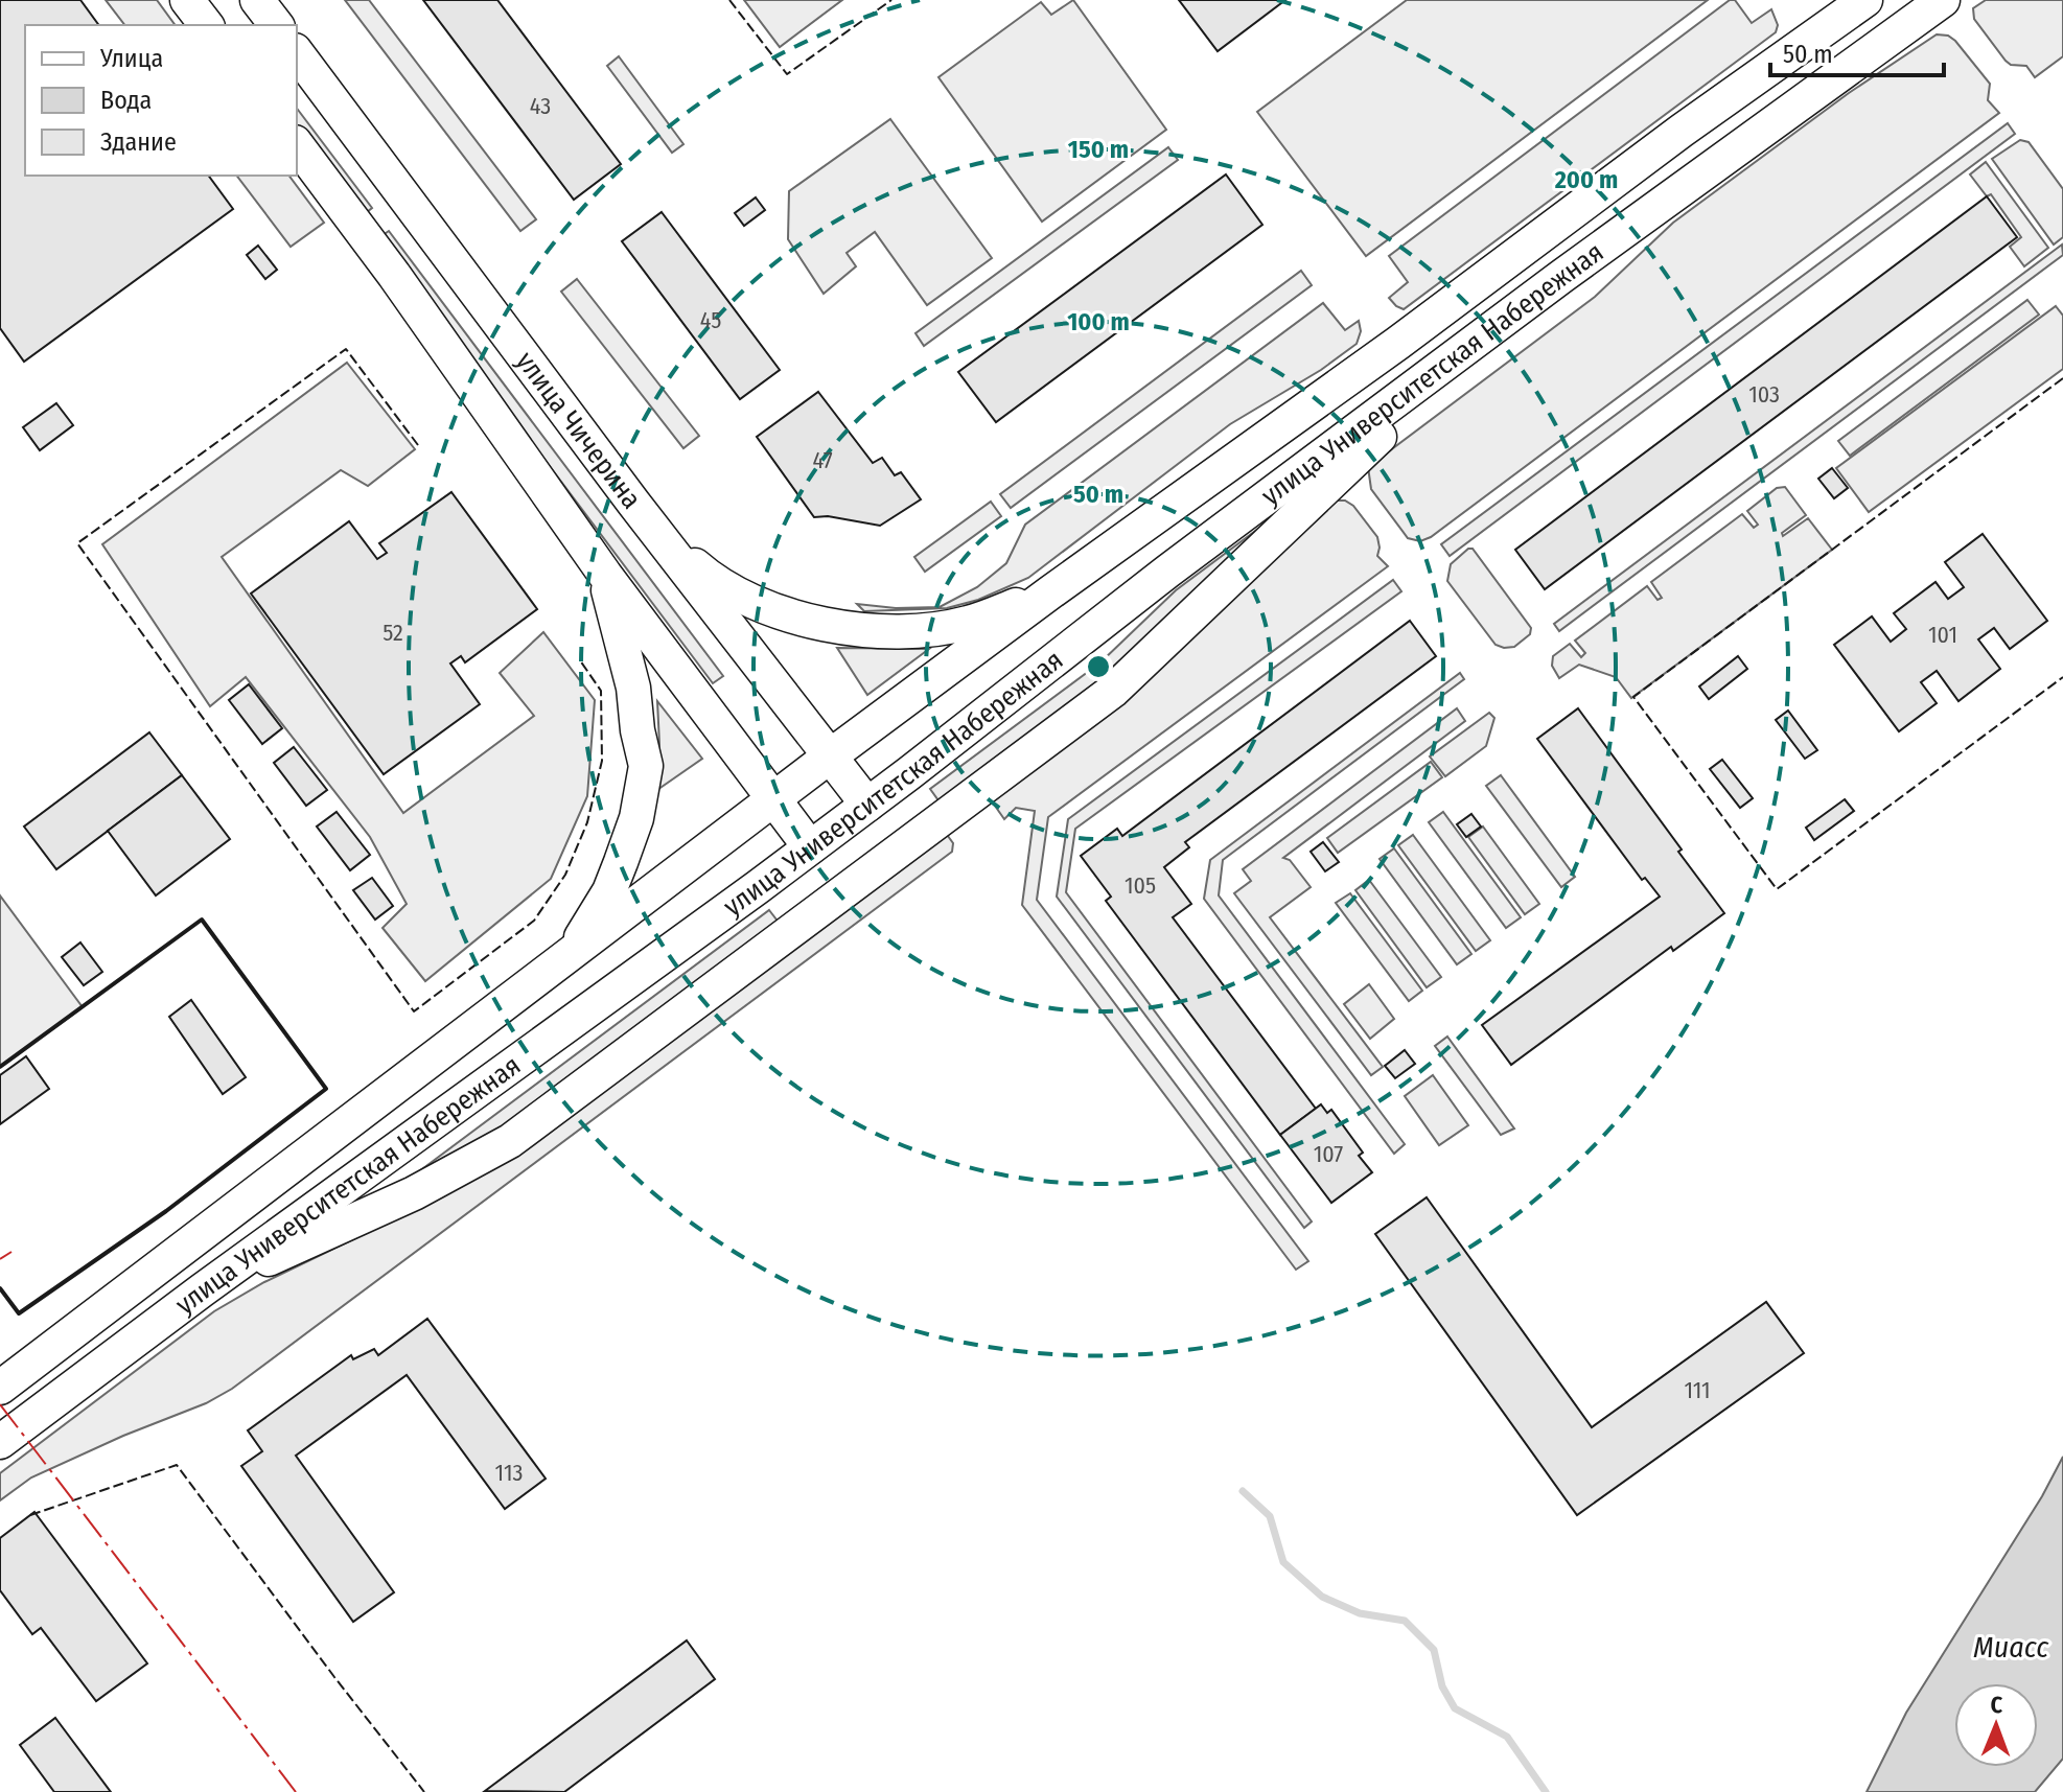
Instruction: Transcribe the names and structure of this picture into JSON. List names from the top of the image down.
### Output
{
  "streets": {
    "main road": ["улица Университетская Набережная", "улица Чичерина"]
  },
  "crossings": [
    ["улица Университетская Набережная", "улица Чичерина"]
  ],
  "water": ["Миасс"],
  "house_numbers": [
    "43",
    "45",
    "103",
    "47",
    "52",
    "101",
    "105",
    "107",
    "111",
    "113"
  ],
  "legend": ["Улица", "Вода", "Здание"],
  "scale_bar": "50 m",
  "north": "top",
  "rings": [
    "150 m",
    "200 m",
    "100 m",
    "50 m"
  ]
}
